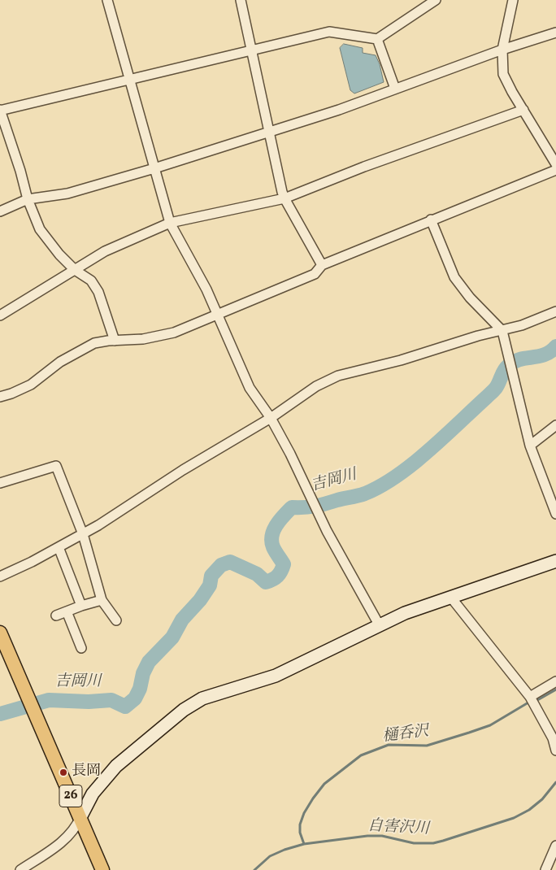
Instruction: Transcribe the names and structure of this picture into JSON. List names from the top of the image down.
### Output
{
  "streets": {
    "main road": ["26"]
  },
  "water": ["吉岡川", "樋呑沢", "自害沢川"],
  "places": ["長岡"]
}
